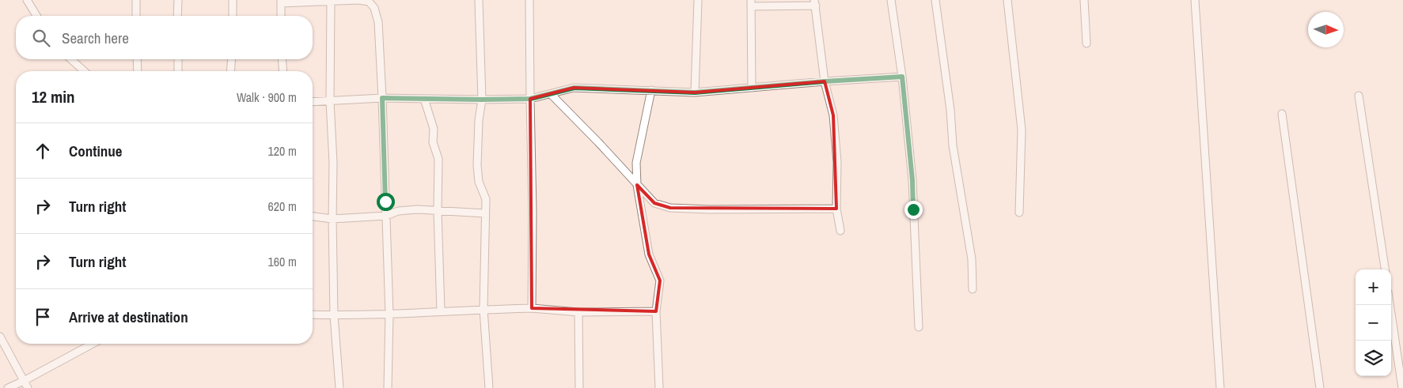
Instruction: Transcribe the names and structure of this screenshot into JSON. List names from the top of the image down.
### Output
{
  "north": "right",
  "page": {
    "search": "Search here",
    "heading": ["12 min", "Walk · 900 m"],
    "list": [
      ["Continue", "120 m"],
      ["Turn right", "620 m"],
      ["Turn right", "160 m"],
      "Arrive at destination"
    ],
    "map_buttons": ["+", "−"]
  }
}
